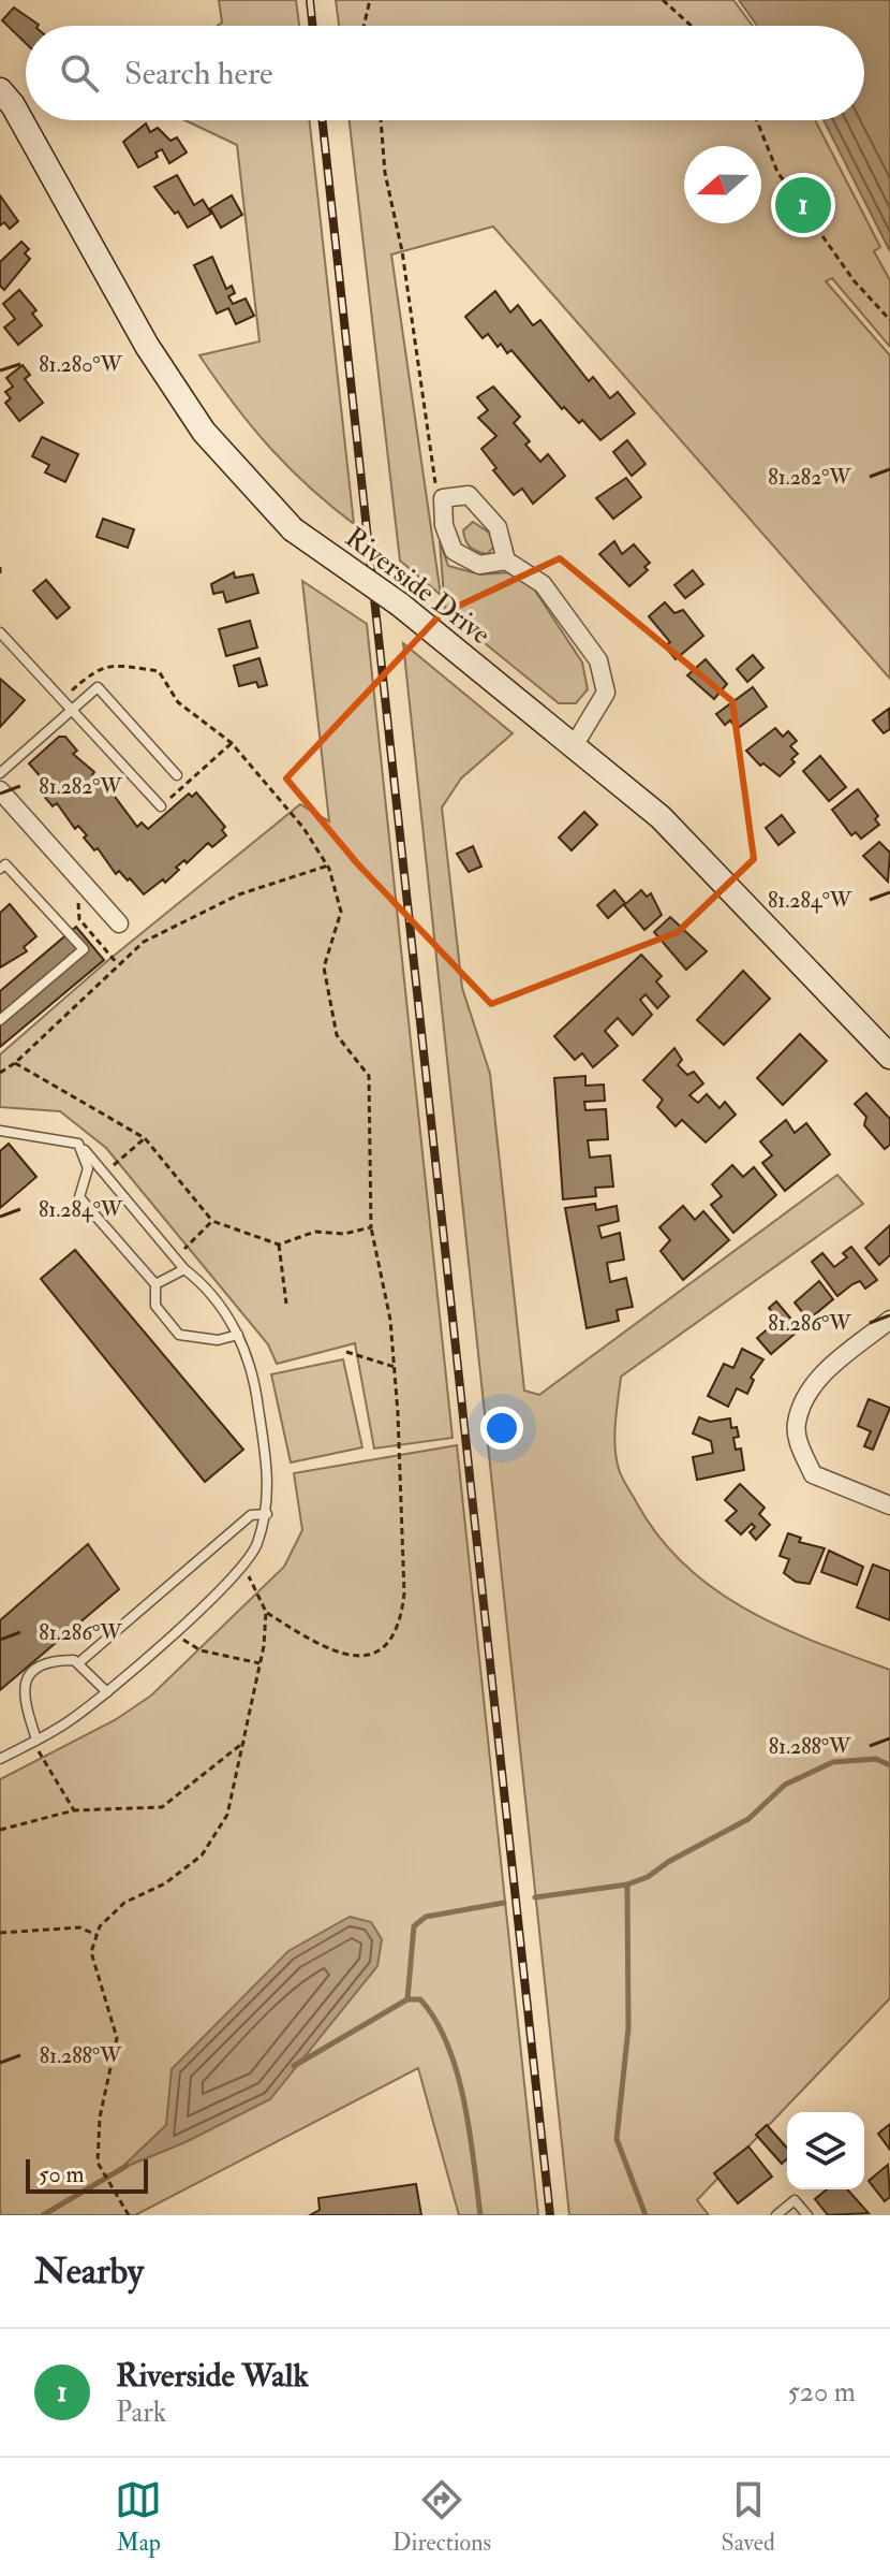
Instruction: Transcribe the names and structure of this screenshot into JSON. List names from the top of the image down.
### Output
{
  "streets": {
    "main road": ["Riverside Drive"]
  },
  "scale_bar": "50 m",
  "north": "left",
  "page": {
    "search": "Search here",
    "pins": "1",
    "scale": "50 m",
    "heading": "Nearby",
    "list": [
      {
        "mark": "1",
        "name": "Riverside Walk",
        "note": "Park",
        "value": "520 m"
      }
    ],
    "nav": ["Map", "Directions", "Saved"]
  },
  "coordinates": [
    "81.280°W",
    "81.282°W",
    "81.284°W",
    "81.286°W",
    "81.288°W"
  ]
}
